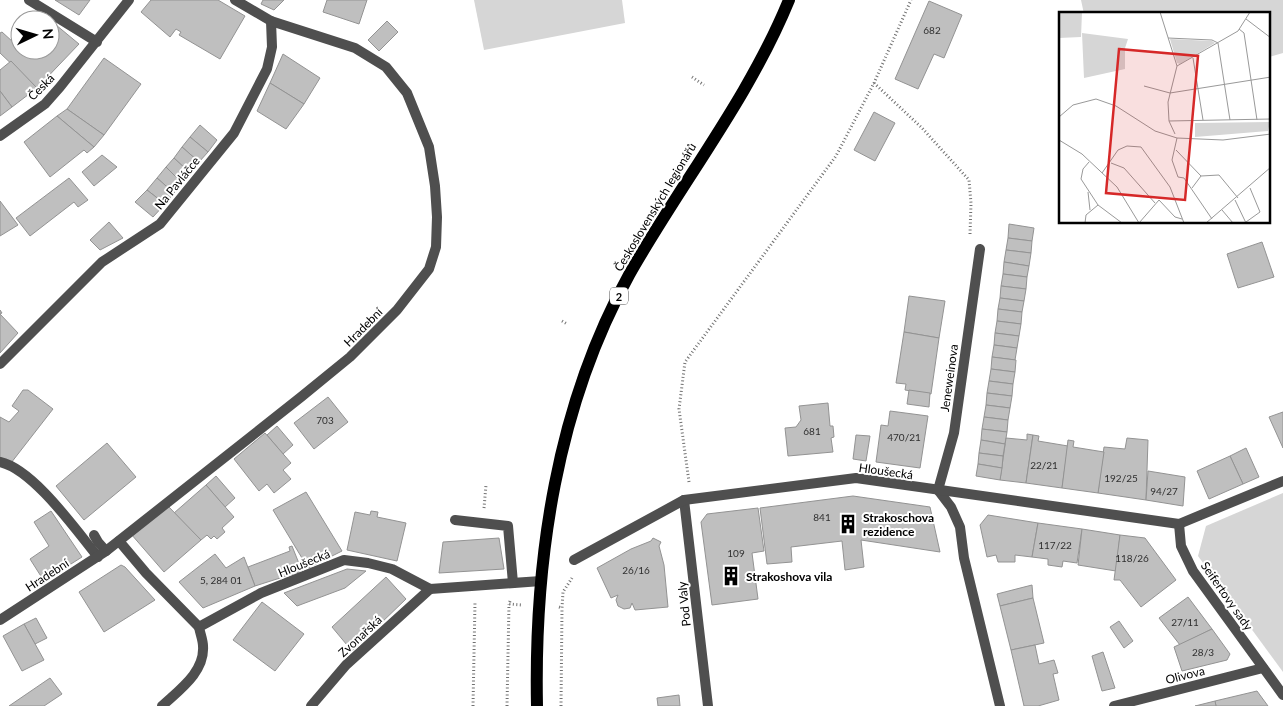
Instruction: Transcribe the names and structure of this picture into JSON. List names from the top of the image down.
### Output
{
  "streets": {
    "main road": ["Československých legionářů", "2"],
    "street": [
      "Česká",
      "Na Pavláčce",
      "Hradební",
      "Jeneweinova",
      "Hloušecká",
      "Seifertovy sady",
      "Pod Valy",
      "Zvonařská",
      "Olivova"
    ]
  },
  "crossings": [
    ["Na Pavláčce", "Hradební"],
    ["Jeneweinova", "Hloušecká"],
    ["Hloušecká", "Seifertovy sady"],
    ["Hloušecká", "Pod Valy"],
    ["Hloušecká", "Zvonařská"],
    ["Seifertovy sady", "Olivova"]
  ],
  "places": {
    "building": ["Strakoschova rezidence", "Strakoshova vila"]
  },
  "house_numbers": [
    "682",
    "703",
    "681",
    "470/21",
    "22/21",
    "192/25",
    "94/27",
    "841",
    "117/22",
    "109",
    "118/26",
    "26/16",
    "5, 284 01",
    "27/11",
    "28/3"
  ],
  "north": "right"
}
